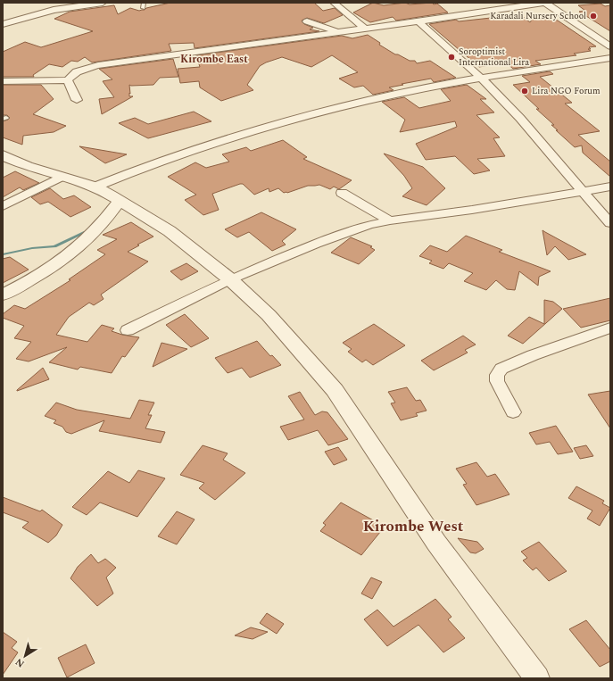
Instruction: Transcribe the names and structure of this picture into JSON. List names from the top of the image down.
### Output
{
  "districts": ["Kirombe East", "Kirombe West"],
  "places": ["Karadali Nursery School", "Soroptimist International Lira", "Lira NGO Forum"],
  "north": "bottom left"
}
